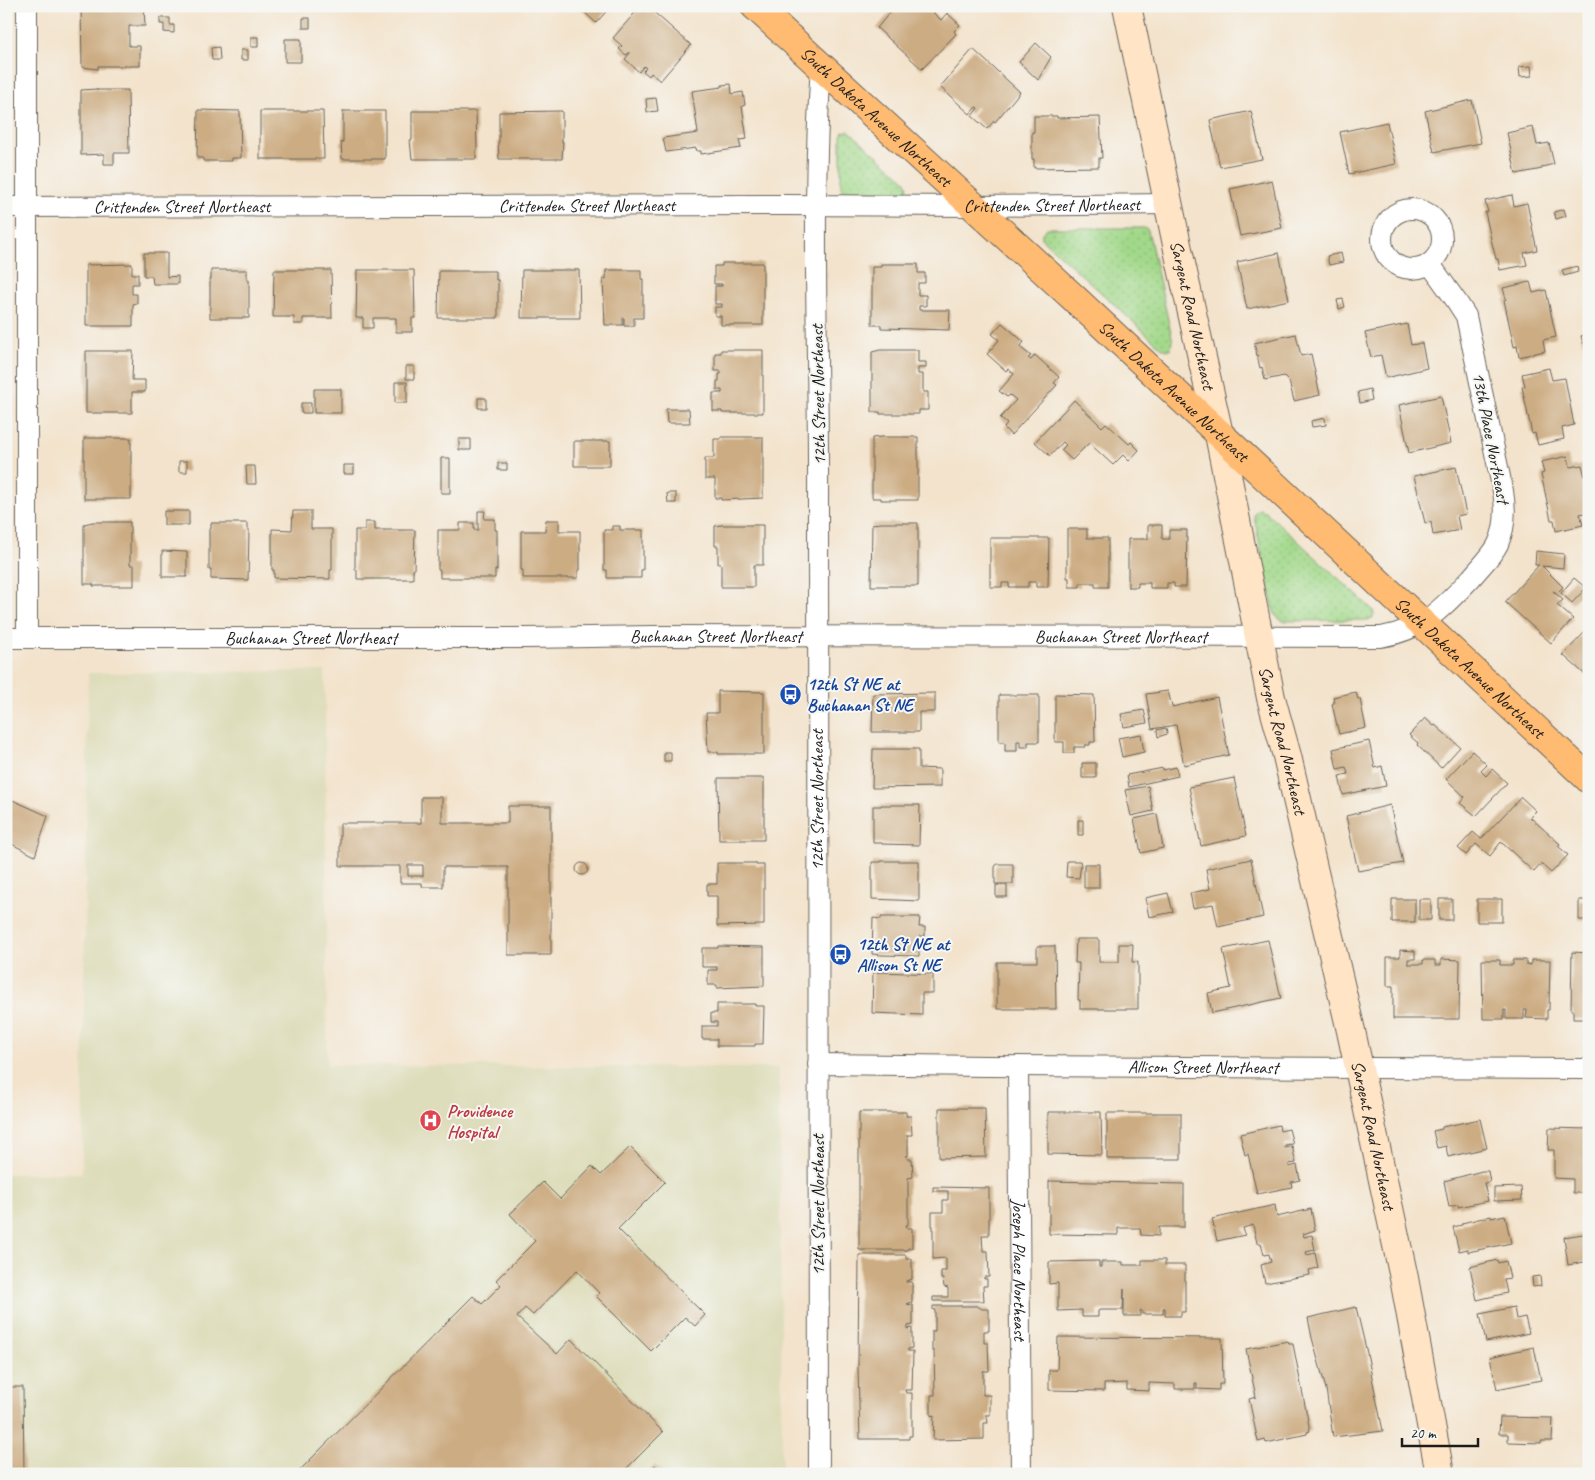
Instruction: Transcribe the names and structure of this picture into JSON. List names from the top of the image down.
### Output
{
  "streets": {
    "main road": ["South Dakota Avenue Northeast", "Sargent Road Northeast"],
    "street": [
      "Crittenden Street Northeast",
      "12th Street Northeast",
      "13th Place Northeast",
      "Buchanan Street Northeast",
      "Allison Street Northeast",
      "Joseph Place Northeast"
    ]
  },
  "crossings": [
    ["South Dakota Avenue Northeast", "Crittenden Street Northeast"],
    ["South Dakota Avenue Northeast", "Sargent Road Northeast"],
    ["South Dakota Avenue Northeast", "12th Street Northeast"],
    ["South Dakota Avenue Northeast", "13th Place Northeast"],
    ["South Dakota Avenue Northeast", "Buchanan Street Northeast"],
    ["Crittenden Street Northeast", "Sargent Road Northeast"],
    ["Crittenden Street Northeast", "12th Street Northeast"],
    ["Sargent Road Northeast", "Buchanan Street Northeast"],
    ["Sargent Road Northeast", "Allison Street Northeast"],
    ["12th Street Northeast", "Buchanan Street Northeast"],
    ["12th Street Northeast", "Allison Street Northeast"],
    ["13th Place Northeast", "Buchanan Street Northeast"],
    ["Allison Street Northeast", "Joseph Place Northeast"]
  ],
  "places": {
    "bus stop": ["12th St NE at Buchanan St NE", "12th St NE at Allison St NE"],
    "hospital": ["Providence Hospital"]
  },
  "scale_bar": "20 m"
}
